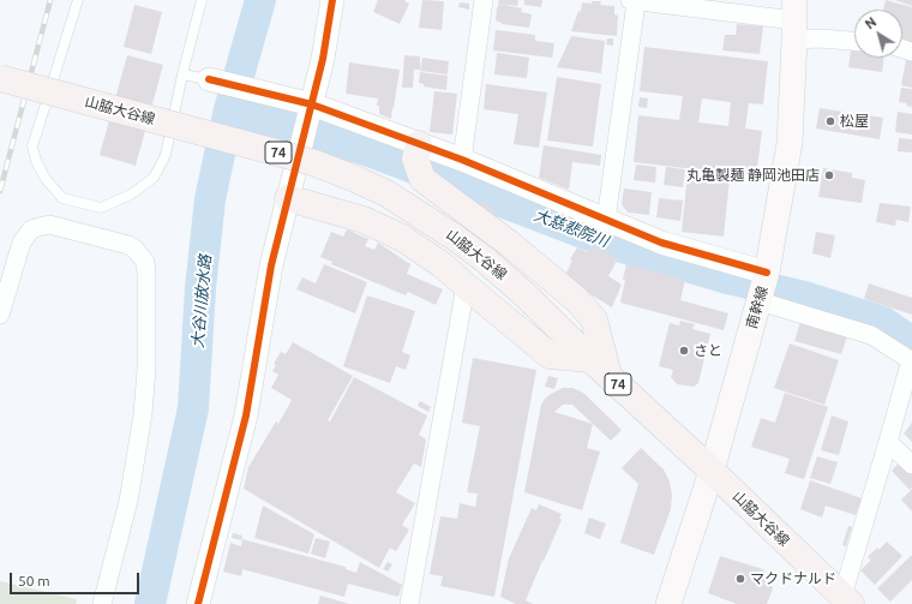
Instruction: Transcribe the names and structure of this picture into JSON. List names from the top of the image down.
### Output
{
  "streets": {
    "main road": ["山脇大谷線", "74", "南幹線"]
  },
  "crossings": [
    ["山脇大谷線", "南幹線"]
  ],
  "water": ["大慈悲院川", "大谷川放水路"],
  "places": [
    "松屋",
    "丸亀製麺 静岡池田店",
    "さと",
    "マクドナルド"
  ],
  "scale_bar": "50 m",
  "north": "top left"
}
